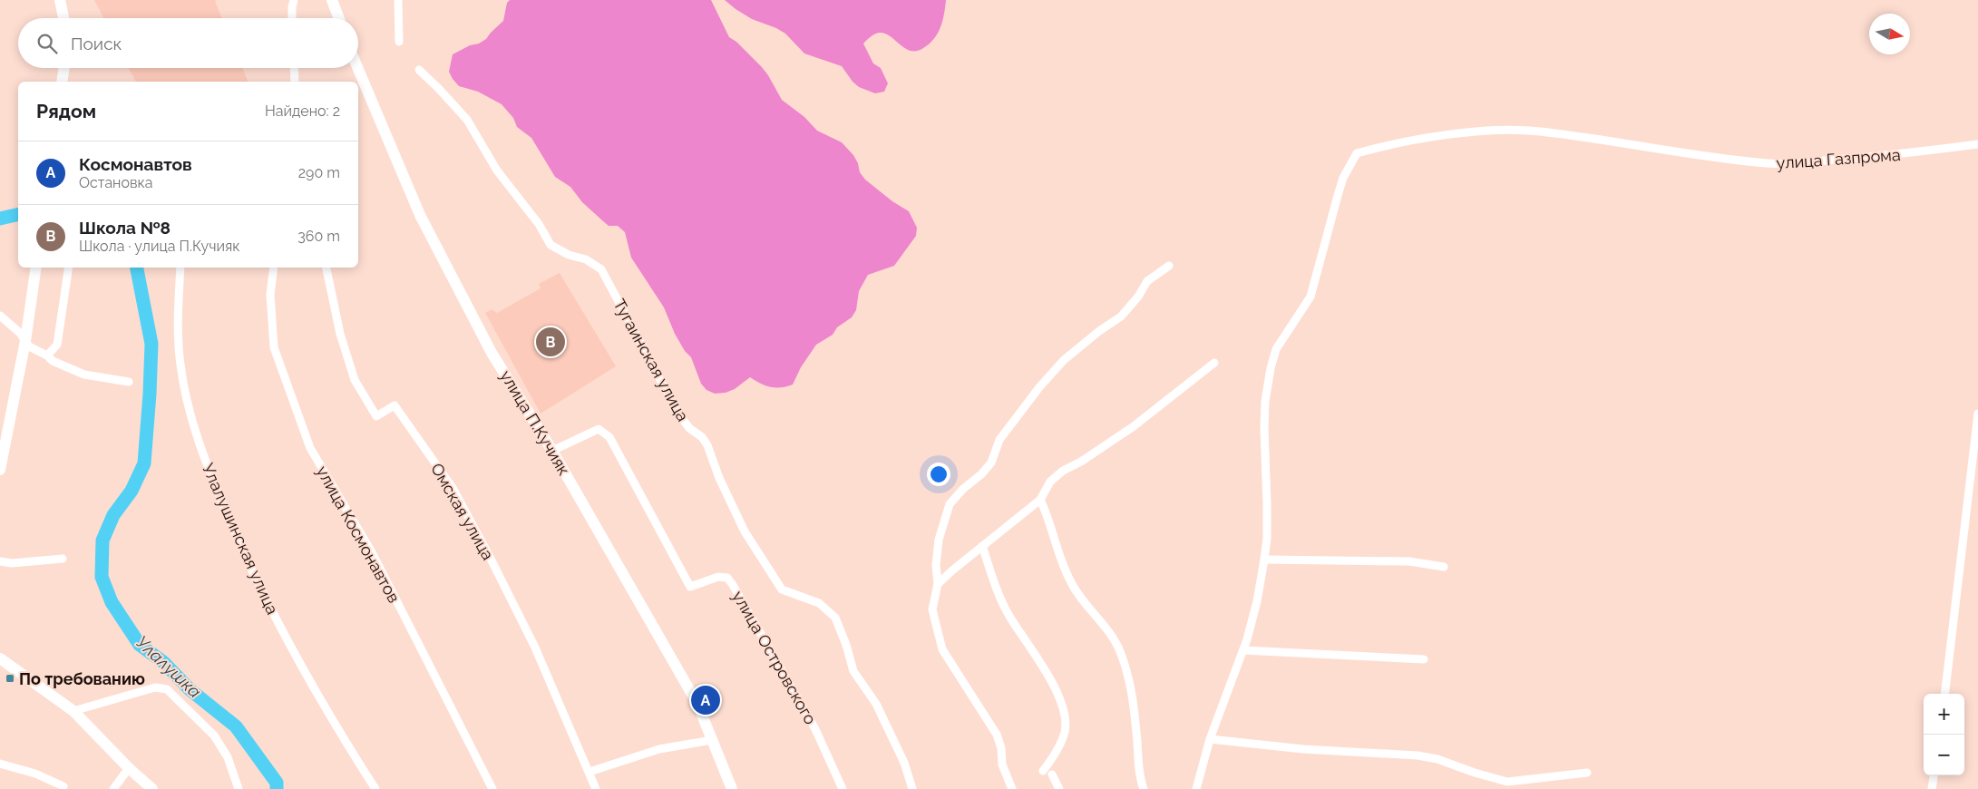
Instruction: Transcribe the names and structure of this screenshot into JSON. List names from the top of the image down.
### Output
{
  "streets": {
    "street": [
      "улица Газпрома",
      "Тугаинская улица",
      "улица П.Кучияк",
      "Омская улица",
      "улица Космонавтов",
      "Улалушинская улица",
      "улица Островского"
    ]
  },
  "crossings": [
    ["улица П.Кучияк", "улица Островского"]
  ],
  "water": ["Улалушка"],
  "places": {
    "transit": ["По требованию"]
  },
  "north": "right",
  "page": {
    "search": "Поиск",
    "heading": ["Рядом", "Найдено: 2"],
    "list": [
      {
        "mark": "A",
        "name": "Космонавтов",
        "note": "Остановка",
        "value": "290 m"
      },
      {
        "mark": "B",
        "name": "Школа №8",
        "note": "Школа · улица П.Кучияк",
        "value": "360 m"
      }
    ],
    "pins": ["B", "A"],
    "map_buttons": ["+", "−"]
  }
}
